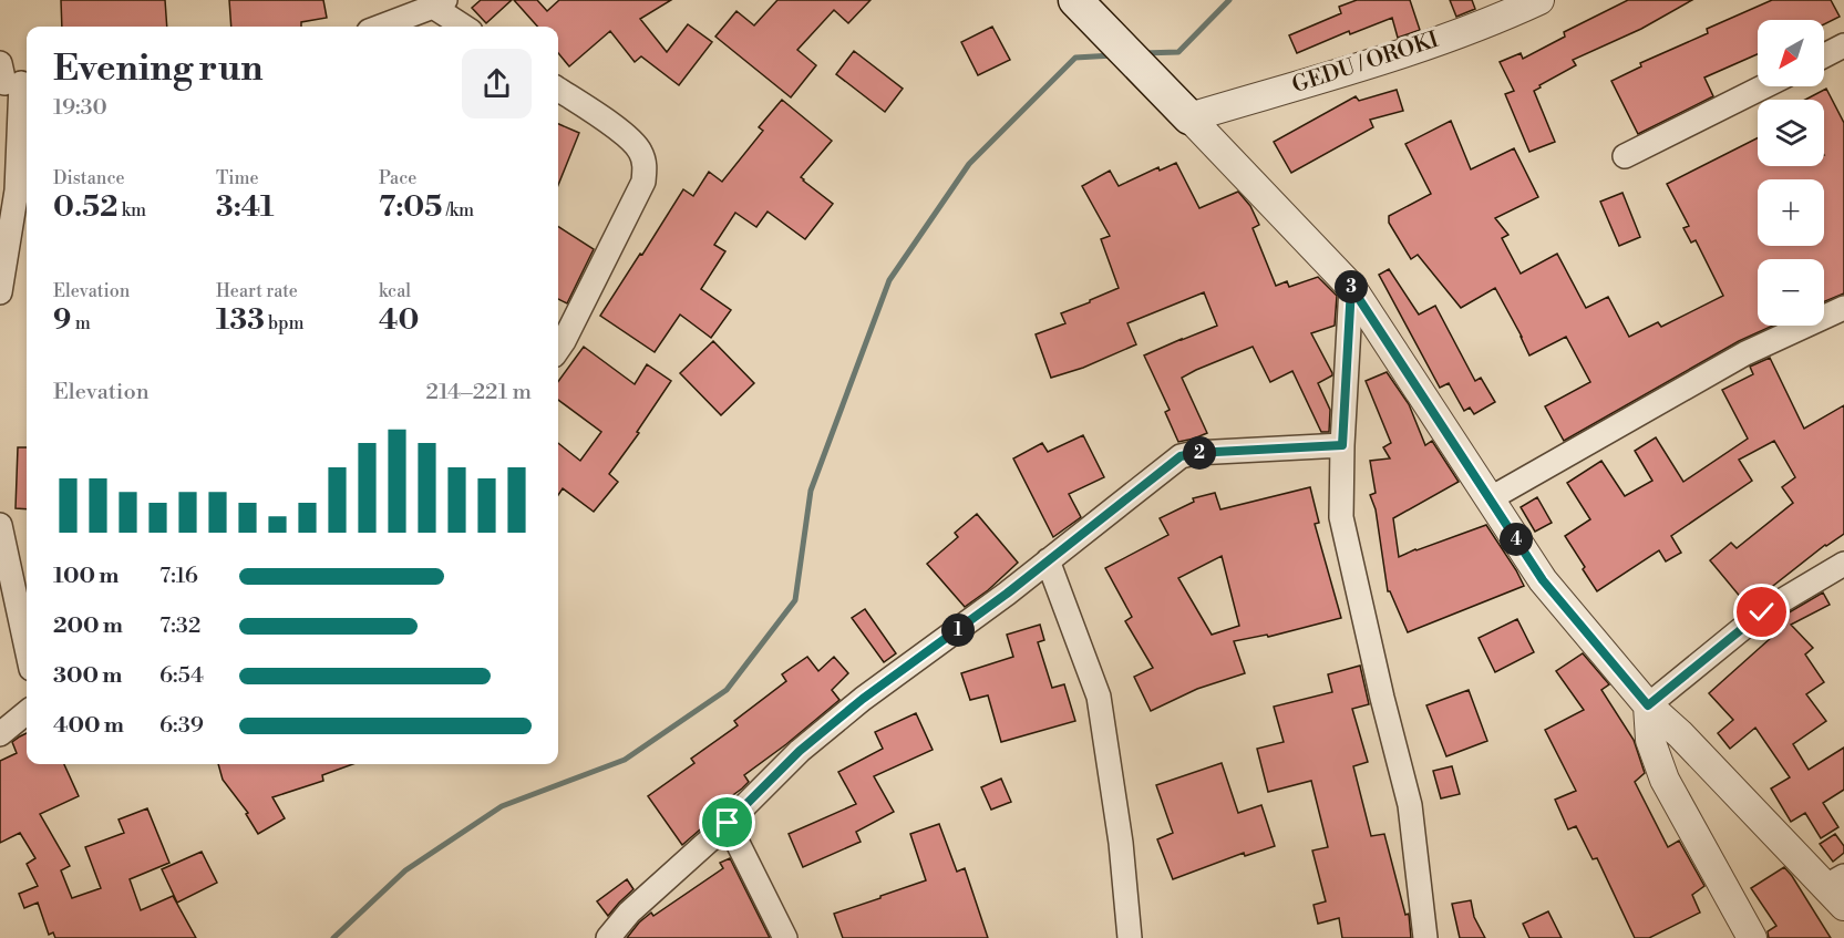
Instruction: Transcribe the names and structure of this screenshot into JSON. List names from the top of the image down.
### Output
{
  "streets": {
    "street": ["GEDU / OROKI"]
  },
  "north": "bottom left",
  "page": {
    "map_buttons": ["+", "−"],
    "heading": ["Evening run", "19:30"],
    "stats": [
      ["Distance", "0.52 km"],
      ["Time", "3:41"],
      ["Pace", "7:05 /km"],
      ["Elevation", "9 m"],
      ["Heart rate", "133 bpm"],
      ["kcal", "40"]
    ],
    "pins": [
      "3",
      "2",
      "4",
      "1"
    ],
    "chart": ["Elevation", "214–221 m"],
    "list": [
      {
        "name": "100 m",
        "note": "7:16"
      },
      {
        "name": "200 m",
        "note": "7:32"
      },
      {
        "name": "300 m",
        "note": "6:54"
      },
      {
        "name": "400 m",
        "note": "6:39"
      }
    ]
  }
}
